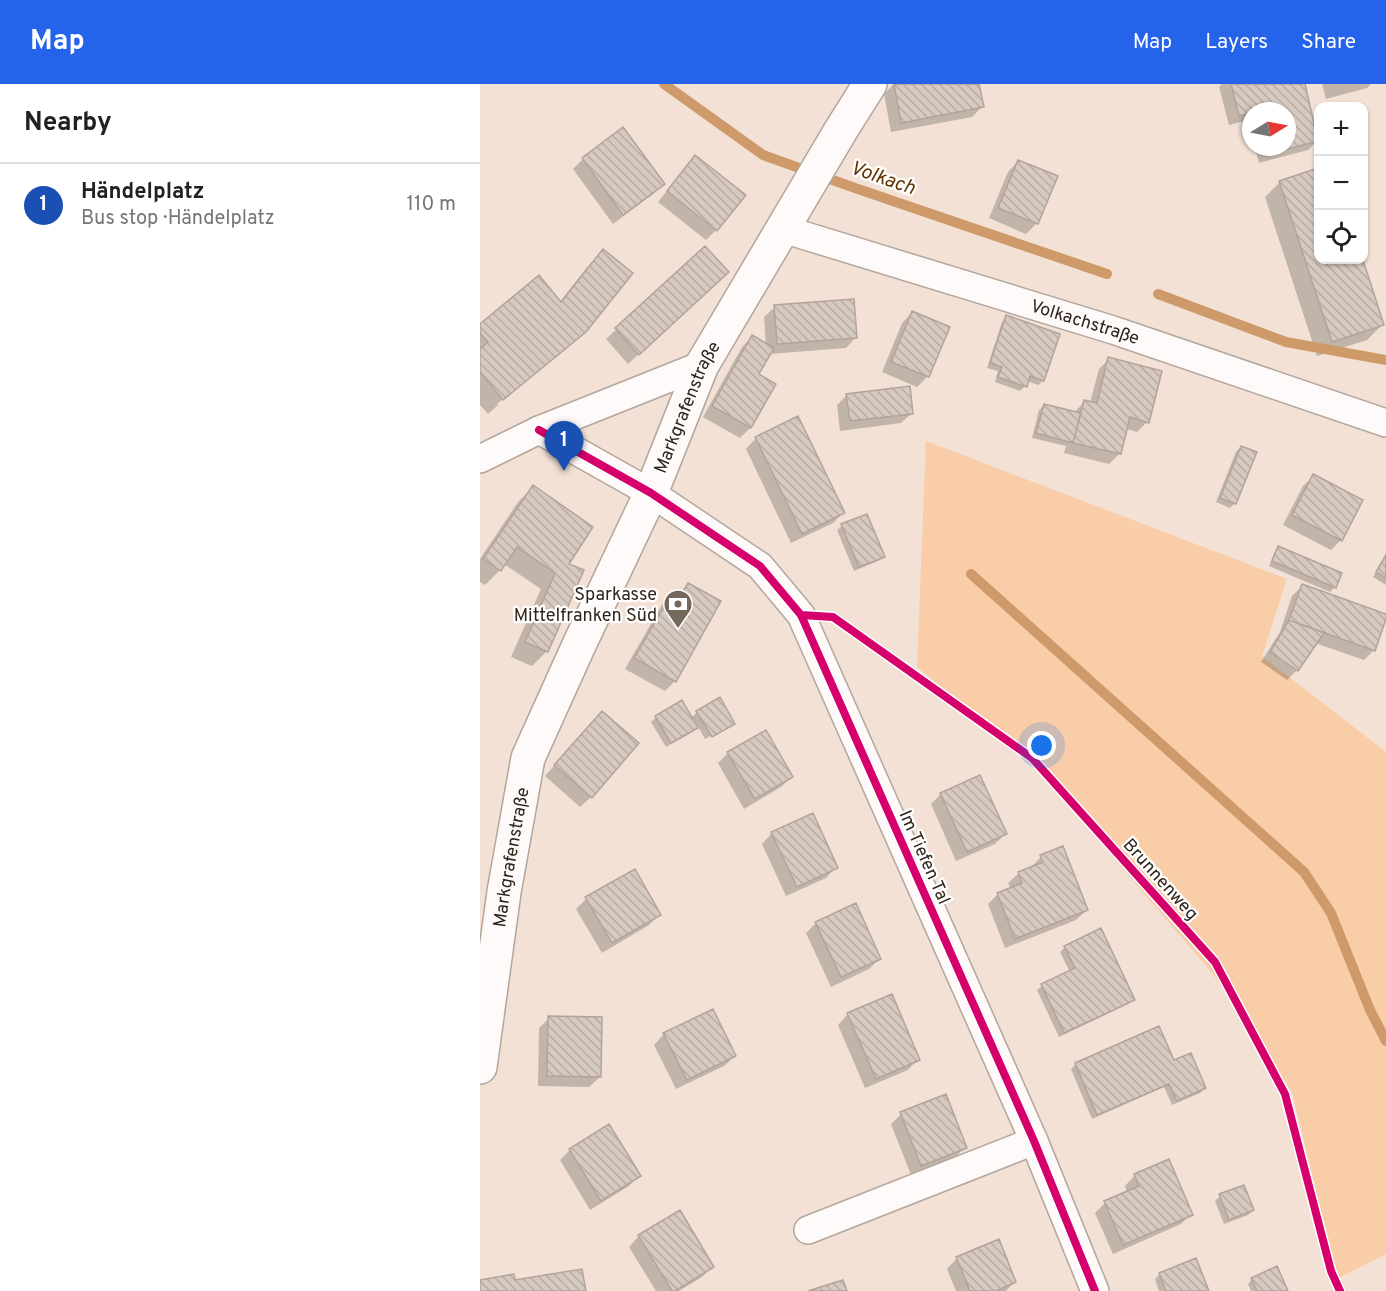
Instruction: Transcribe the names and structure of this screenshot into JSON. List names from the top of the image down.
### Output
{
  "streets": {
    "main road": ["Markgrafenstraße"],
    "street": ["Volkachstraße", "Im Tiefen Tal"],
    "cycle path": ["Brunnenweg"]
  },
  "crossings": [
    ["Volkachstraße", "Markgrafenstraße"],
    ["Markgrafenstraße", "Im Tiefen Tal"]
  ],
  "water": ["Volkach"],
  "places": {
    "bank": ["Sparkasse Mittelfranken Süd"]
  },
  "north": "right",
  "page": {
    "header": "Map",
    "nav": ["Map", "Layers", "Share"],
    "heading": "Nearby",
    "map_buttons": ["+", "−"],
    "list": [
      {
        "mark": "1",
        "name": "Händelplatz",
        "note": "Bus stop · Händelplatz",
        "value": "110 m"
      }
    ],
    "pins": "1"
  }
}
